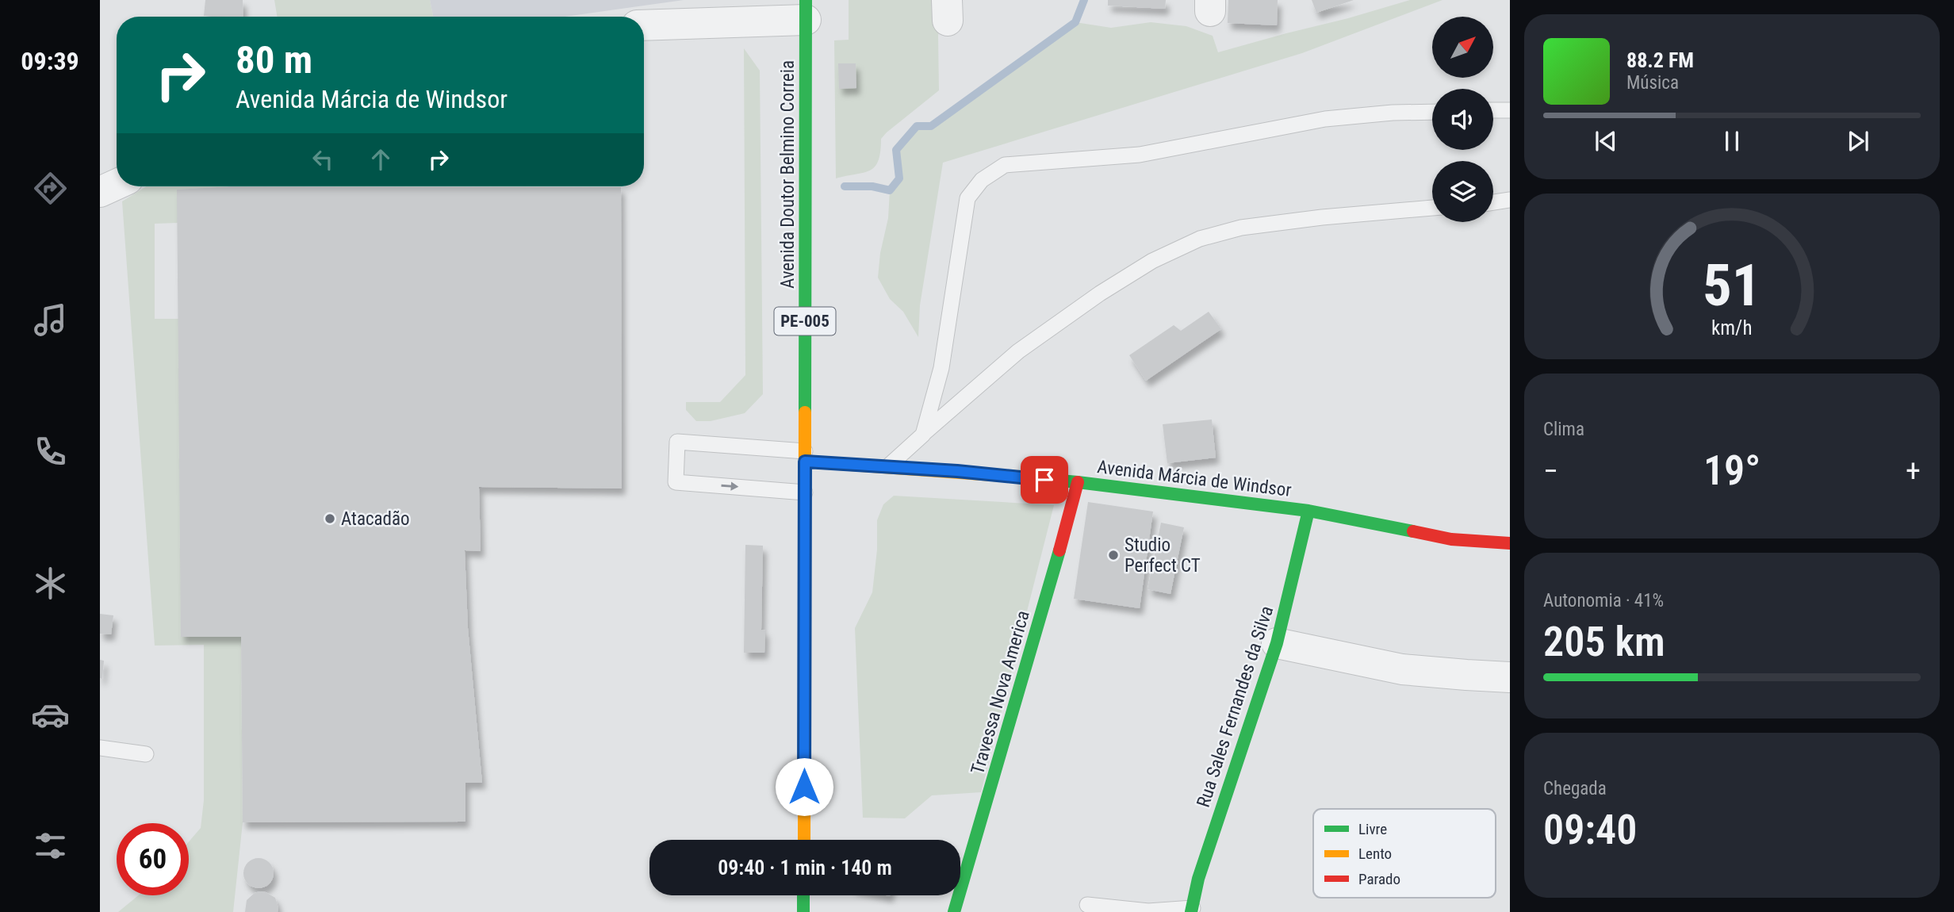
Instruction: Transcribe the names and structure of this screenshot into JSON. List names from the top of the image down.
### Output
{
  "streets": {
    "street": [
      "Avenida Doutor Belmino Correia",
      "PE-005",
      "Avenida Márcia de Windsor",
      "Travessa Nova America",
      "Rua Sales Fernandes da Silva"
    ]
  },
  "crossings": [
    ["Avenida Doutor Belmino Correia", "Avenida Márcia de Windsor"],
    ["Avenida Márcia de Windsor", "Travessa Nova America"],
    ["Avenida Márcia de Windsor", "Rua Sales Fernandes da Silva"]
  ],
  "places": ["Atacadão", "Studio Perfect CT"],
  "legend": ["Livre", "Lento", "Parado"],
  "north": "top right",
  "page": {
    "tabs": "09:39",
    "turn": ["80 m", "Avenida Márcia de Windsor"],
    "song": ["88.2 FM", "Música"],
    "tile": [
      "Clima",
      ["Autonomia · 41%", "205 km"],
      ["Chegada", "09:40"]
    ],
    "heat": ["−", "19°", "+"],
    "limit": "60",
    "trip": "09:40 · 1 min · 140 m",
    "gauge": ["51", "km/h"]
  }
}
